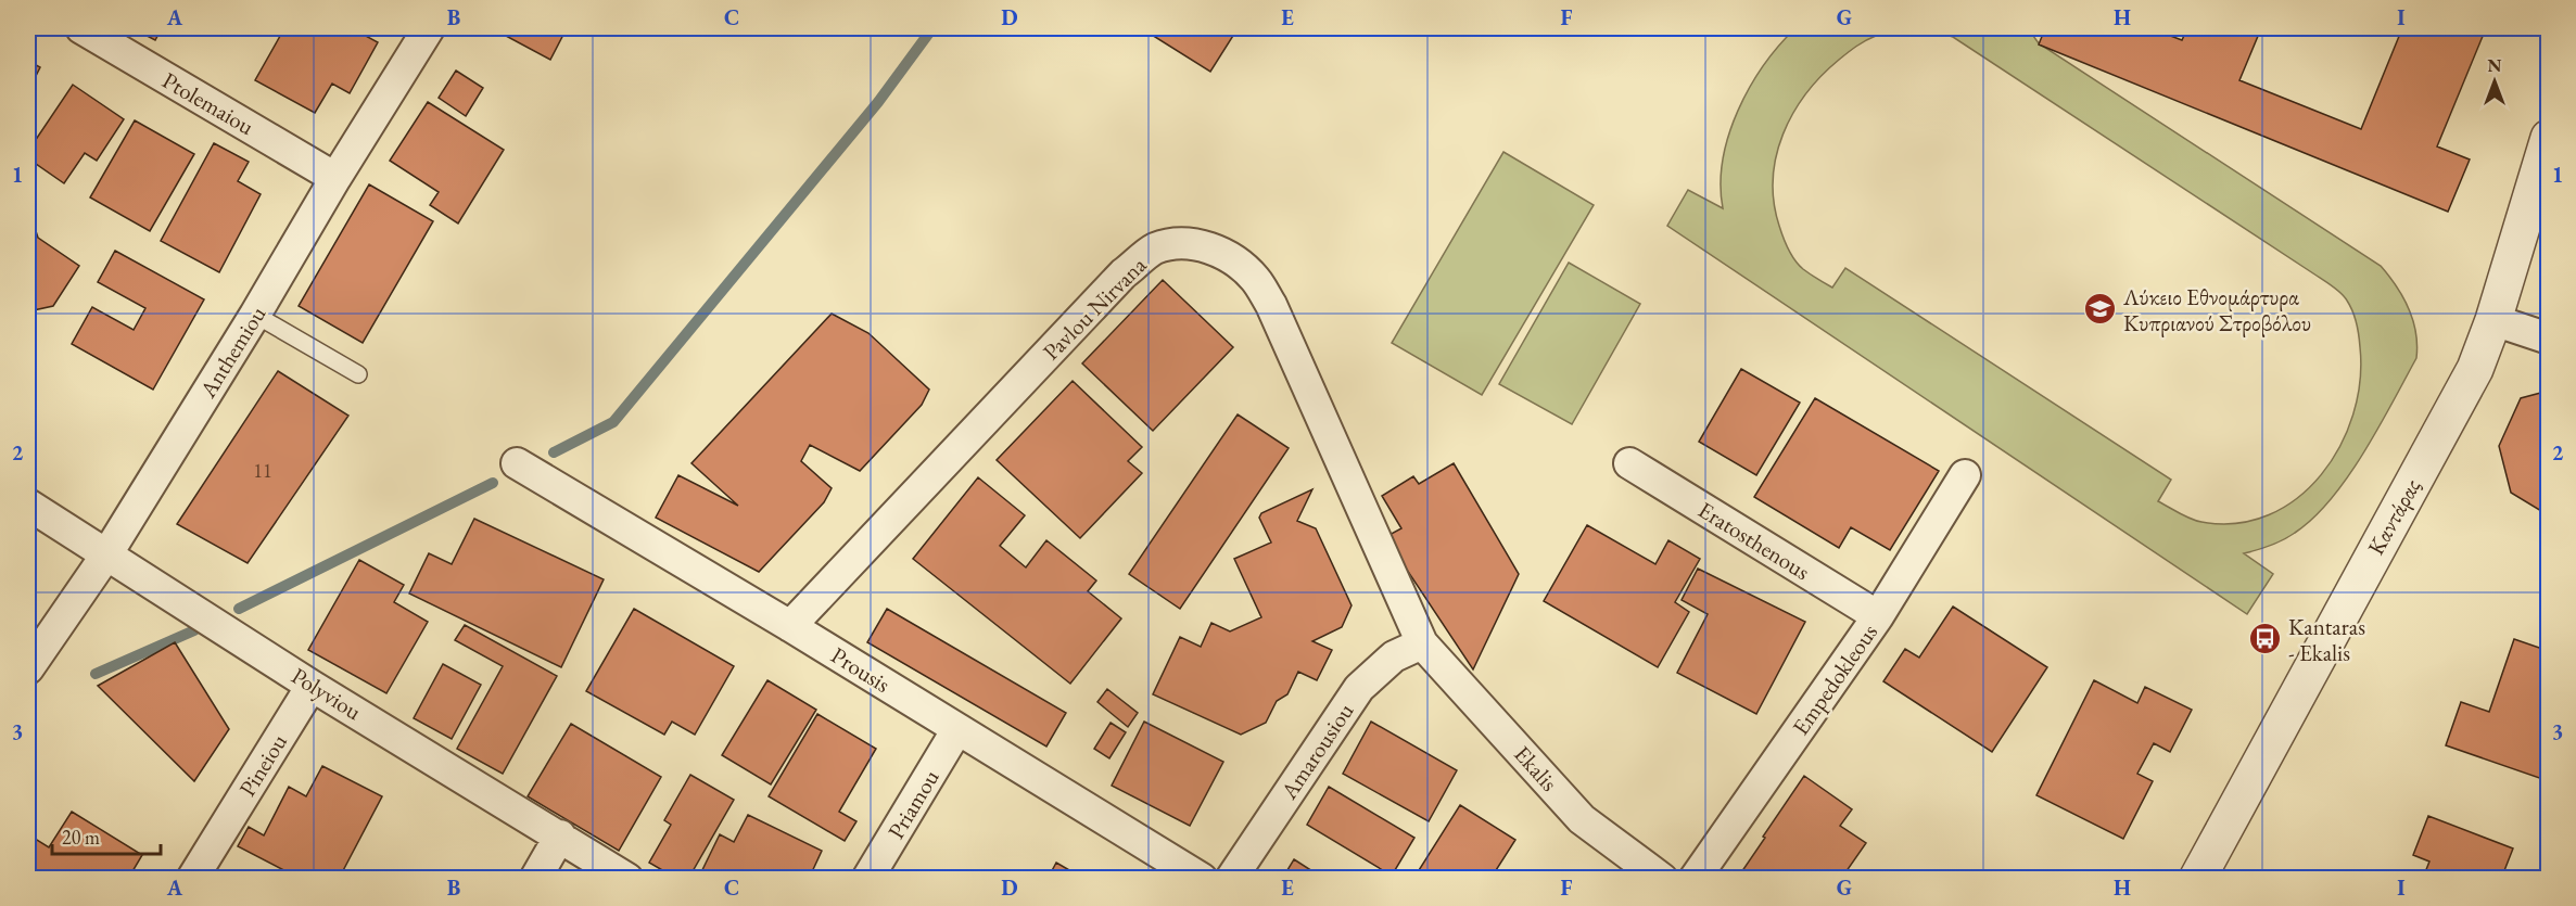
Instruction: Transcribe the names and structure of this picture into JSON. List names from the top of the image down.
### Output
{
  "streets": {
    "street": [
      "Ptolemaiou",
      "Pavlou Nirvana",
      "Anthemiou",
      "Καντάρας",
      "Eratosthenous",
      "Prousis",
      "Empedokleous",
      "Polyviou",
      "Amarousiou",
      "Pineiou",
      "Ekalis",
      "Priamou"
    ]
  },
  "crossings": [
    ["Ptolemaiou", "Anthemiou"],
    ["Pavlou Nirvana", "Prousis"],
    ["Pavlou Nirvana", "Amarousiou"],
    ["Pavlou Nirvana", "Ekalis"],
    ["Anthemiou", "Polyviou"],
    ["Eratosthenous", "Empedokleous"],
    ["Prousis", "Priamou"],
    ["Polyviou", "Pineiou"],
    ["Amarousiou", "Ekalis"]
  ],
  "places": {
    "school or university": ["Λύκειο Εθνομάρτυρα Κυπριανού Στροβόλου"],
    "bus stop": ["Kantaras - Ekalis"]
  },
  "house_numbers": ["11"],
  "scale_bar": "20 m",
  "north": "top",
  "grid": {
    "columns": [
      "A",
      "B",
      "C",
      "D",
      "E",
      "F",
      "G",
      "H",
      "I"
    ],
    "rows": ["1", "2", "3"]
  }
}
